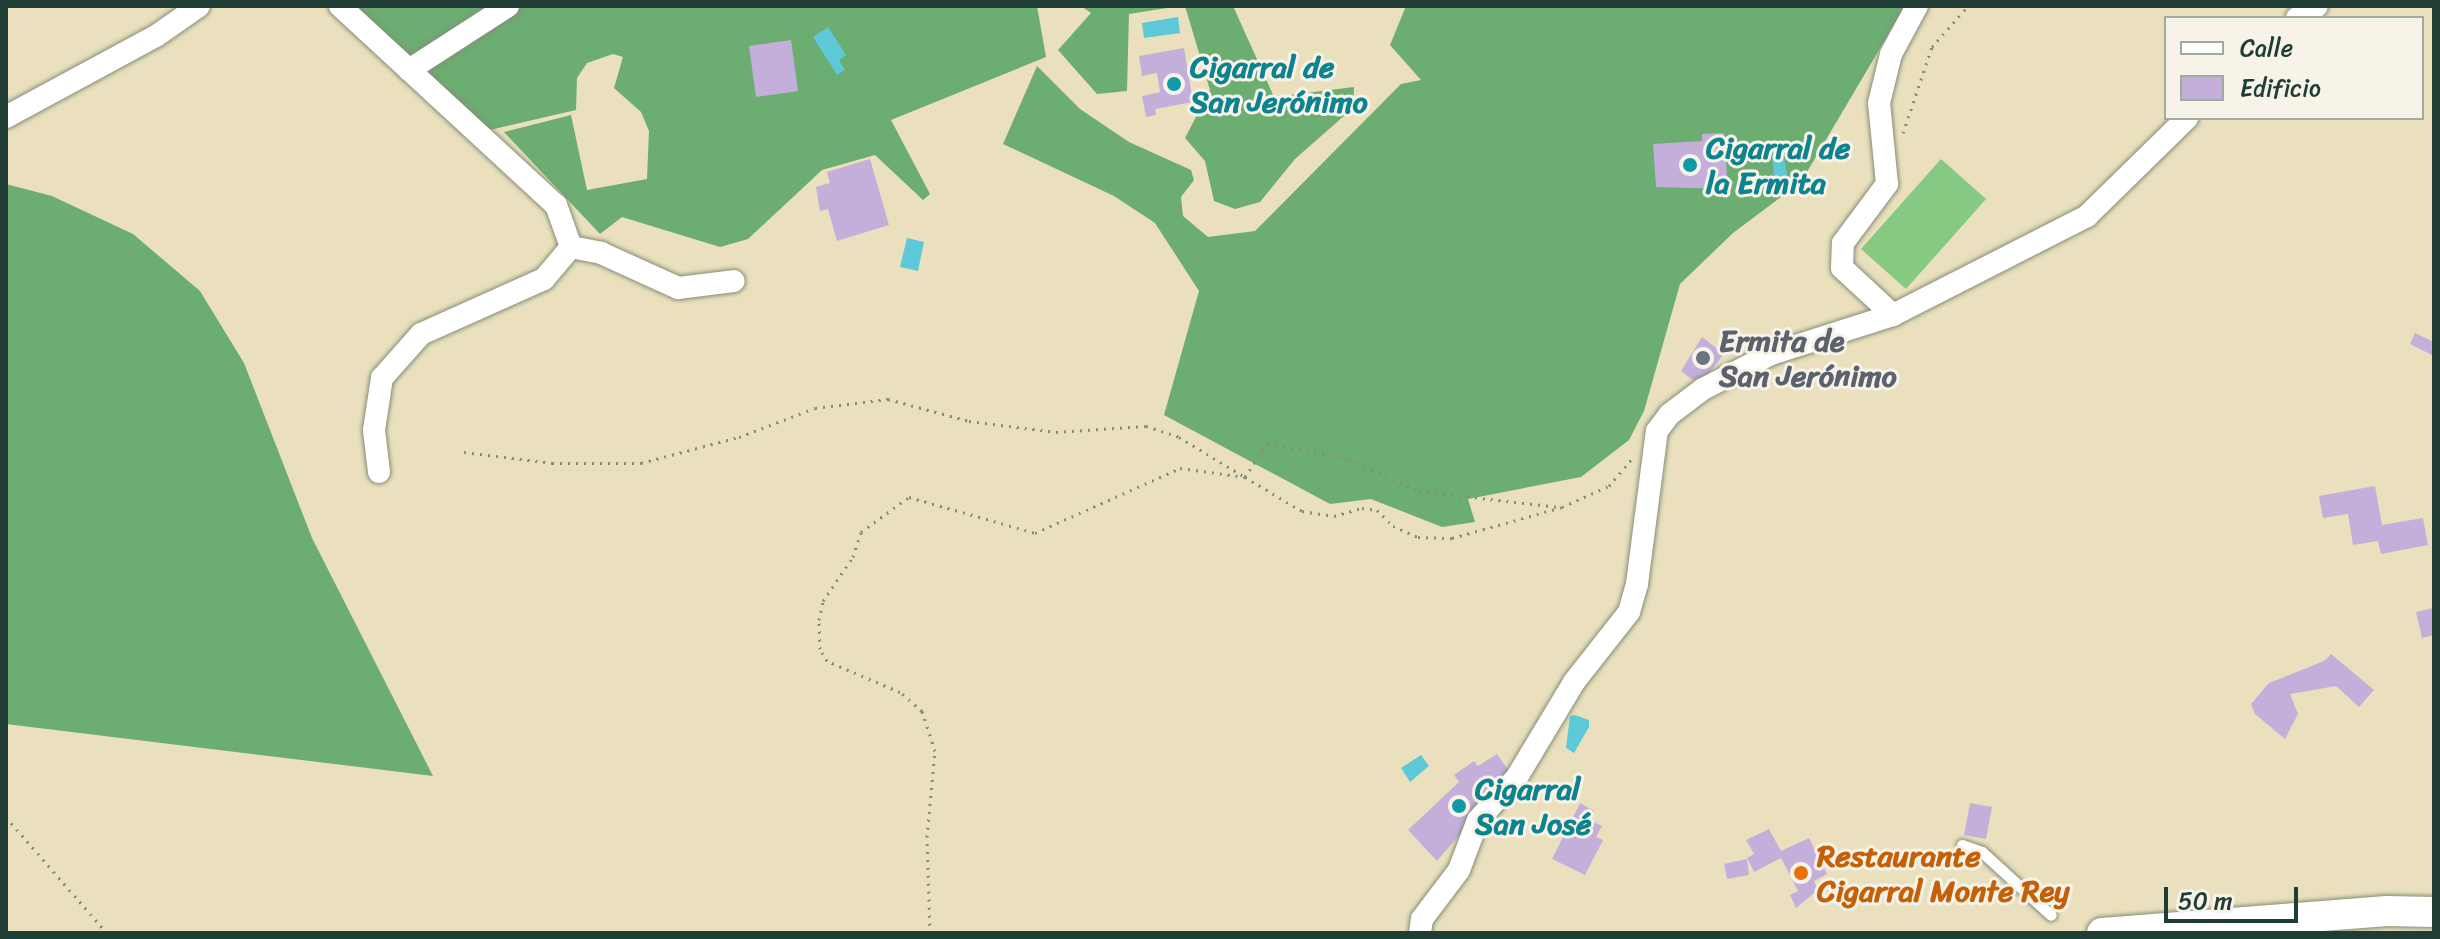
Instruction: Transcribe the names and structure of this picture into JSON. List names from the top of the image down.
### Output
{
  "places": [
    "Cigarral de San Jerónimo",
    "Cigarral de la Ermita",
    "Ermita de San Jerónimo",
    "Cigarral San José",
    "Restaurante Cigarral Monte Rey"
  ],
  "legend": ["Calle", "Edificio"],
  "scale_bar": "50 m"
}
